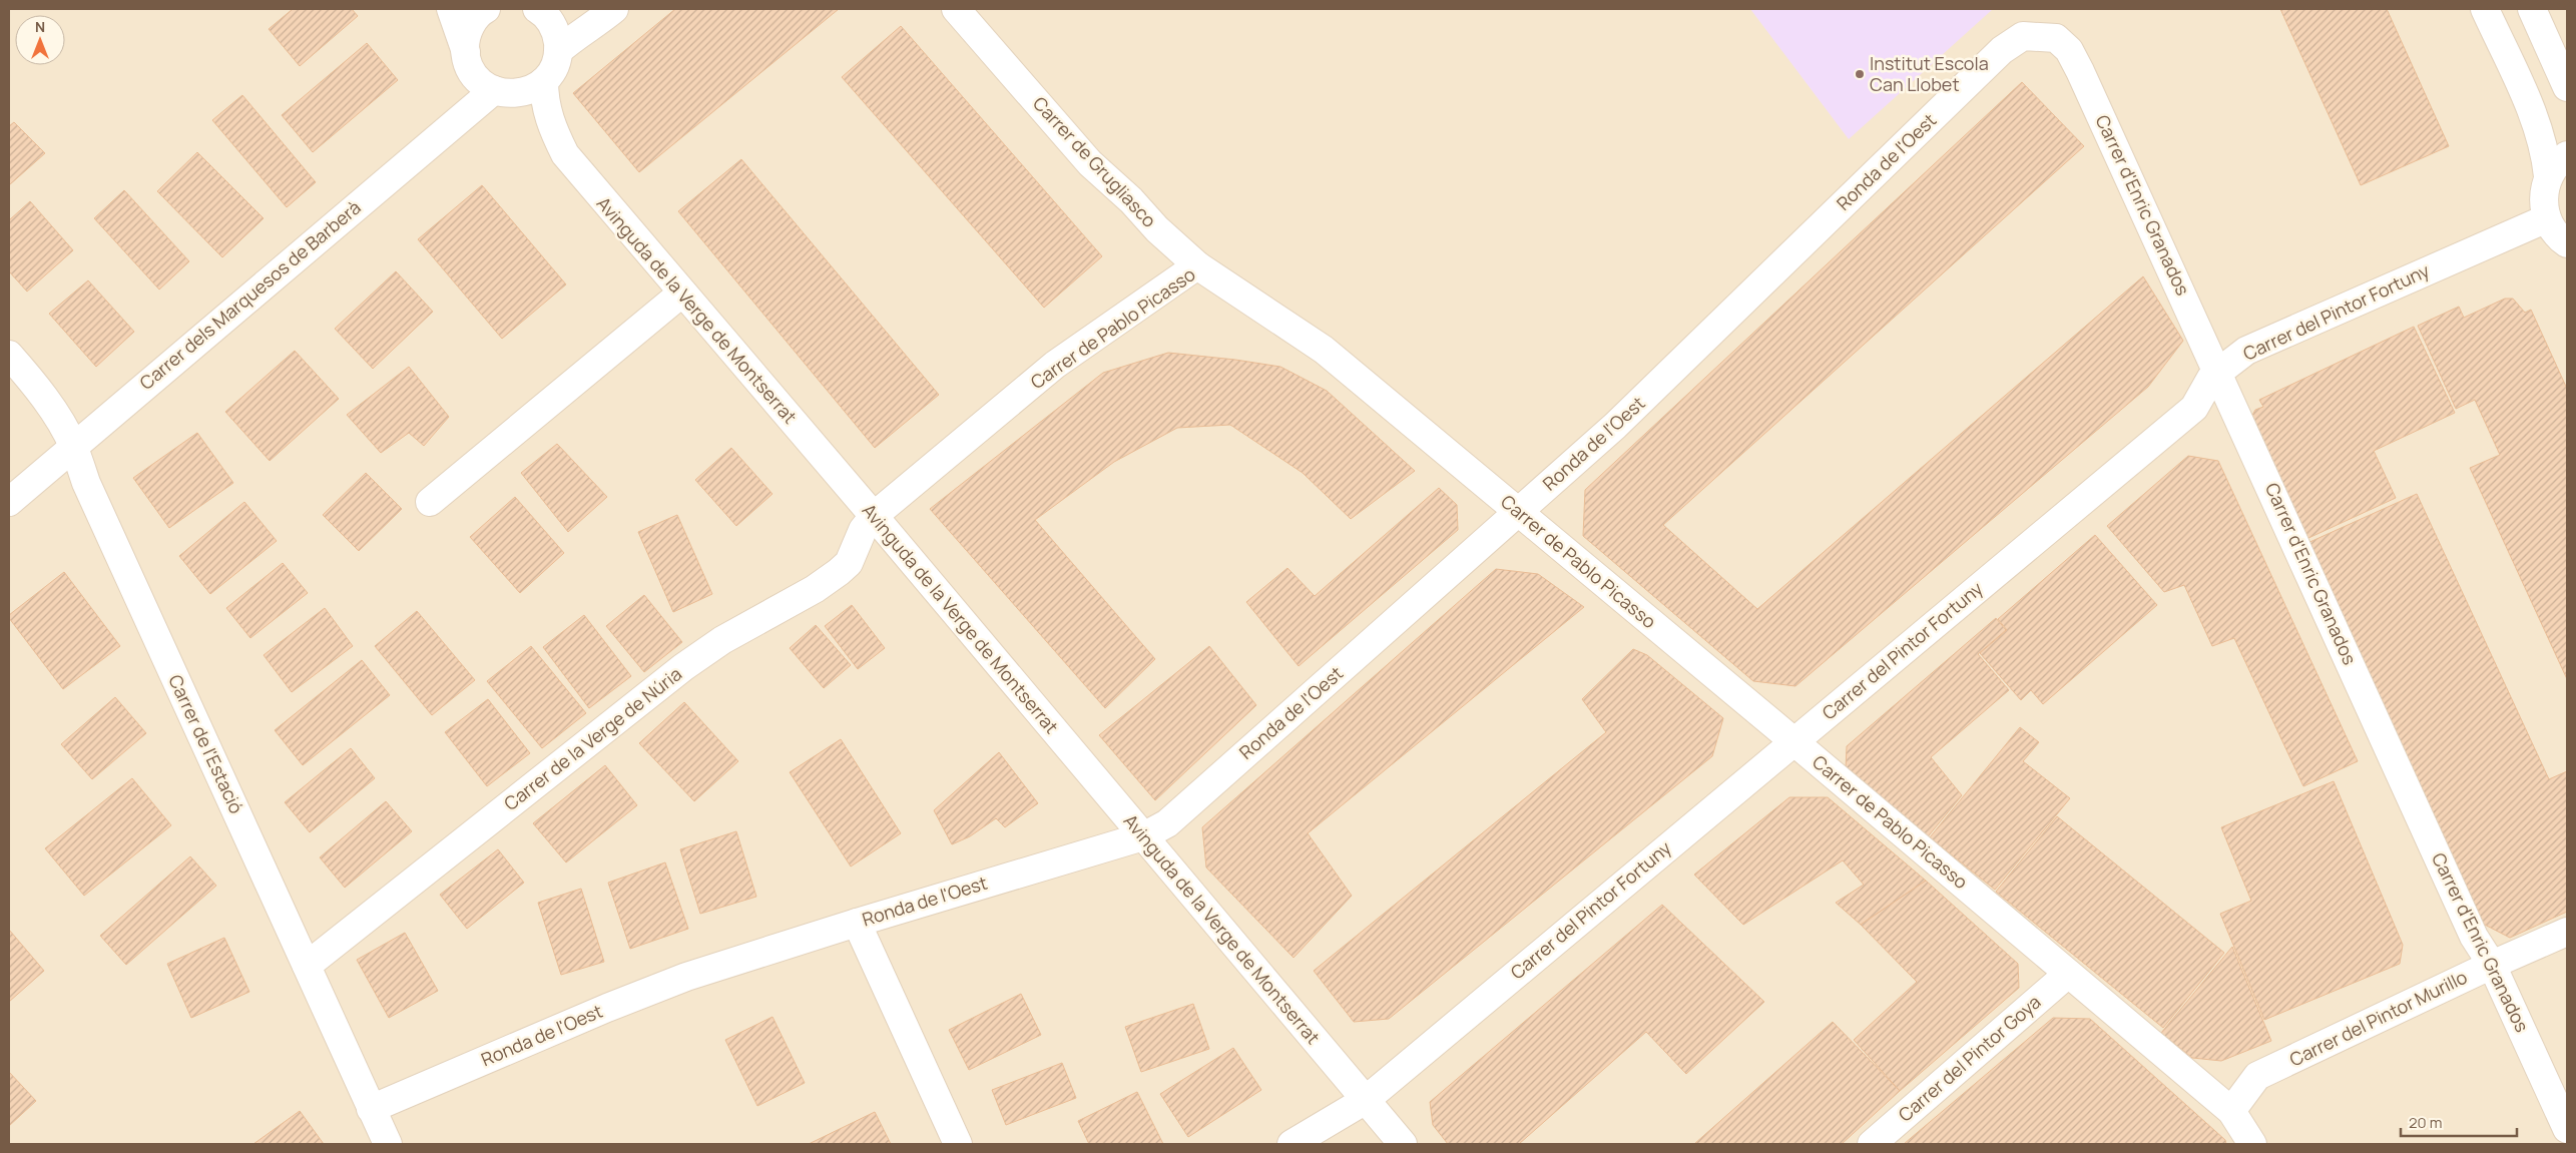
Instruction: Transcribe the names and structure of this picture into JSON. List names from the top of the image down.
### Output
{
  "streets": {
    "street": [
      "Carrer de Grugliasco",
      "Ronda de l'Oest",
      "Carrer d'Enric Granados",
      "Carrer dels Marquesos de Barberà",
      "Avinguda de la Verge de Montserrat",
      "Carrer del Pintor Fortuny",
      "Carrer de Pablo Picasso",
      "Carrer de la Verge de Núria",
      "Carrer de l'Estació",
      "Carrer del Pintor Murillo",
      "Carrer del Pintor Goya"
    ]
  },
  "crossings": [
    ["Carrer de Grugliasco", "Carrer de Pablo Picasso"],
    ["Ronda de l'Oest", "Carrer d'Enric Granados"],
    ["Ronda de l'Oest", "Avinguda de la Verge de Montserrat"],
    ["Ronda de l'Oest", "Carrer de Pablo Picasso"],
    ["Ronda de l'Oest", "Carrer de l'Estació"],
    ["Carrer d'Enric Granados", "Carrer del Pintor Fortuny"],
    ["Carrer d'Enric Granados", "Carrer del Pintor Murillo"],
    ["Carrer dels Marquesos de Barberà", "Carrer de l'Estació"],
    ["Avinguda de la Verge de Montserrat", "Carrer del Pintor Fortuny"],
    ["Avinguda de la Verge de Montserrat", "Carrer de Pablo Picasso"],
    ["Avinguda de la Verge de Montserrat", "Carrer de la Verge de Núria"],
    ["Carrer del Pintor Fortuny", "Carrer de Pablo Picasso"],
    ["Carrer de Pablo Picasso", "Carrer de la Verge de Núria"],
    ["Carrer de Pablo Picasso", "Carrer del Pintor Murillo"],
    ["Carrer de Pablo Picasso", "Carrer del Pintor Goya"],
    ["Carrer de la Verge de Núria", "Carrer de l'Estació"]
  ],
  "places": ["Institut Escola Can Llobet"],
  "scale_bar": "20 m",
  "north": "top"
}
